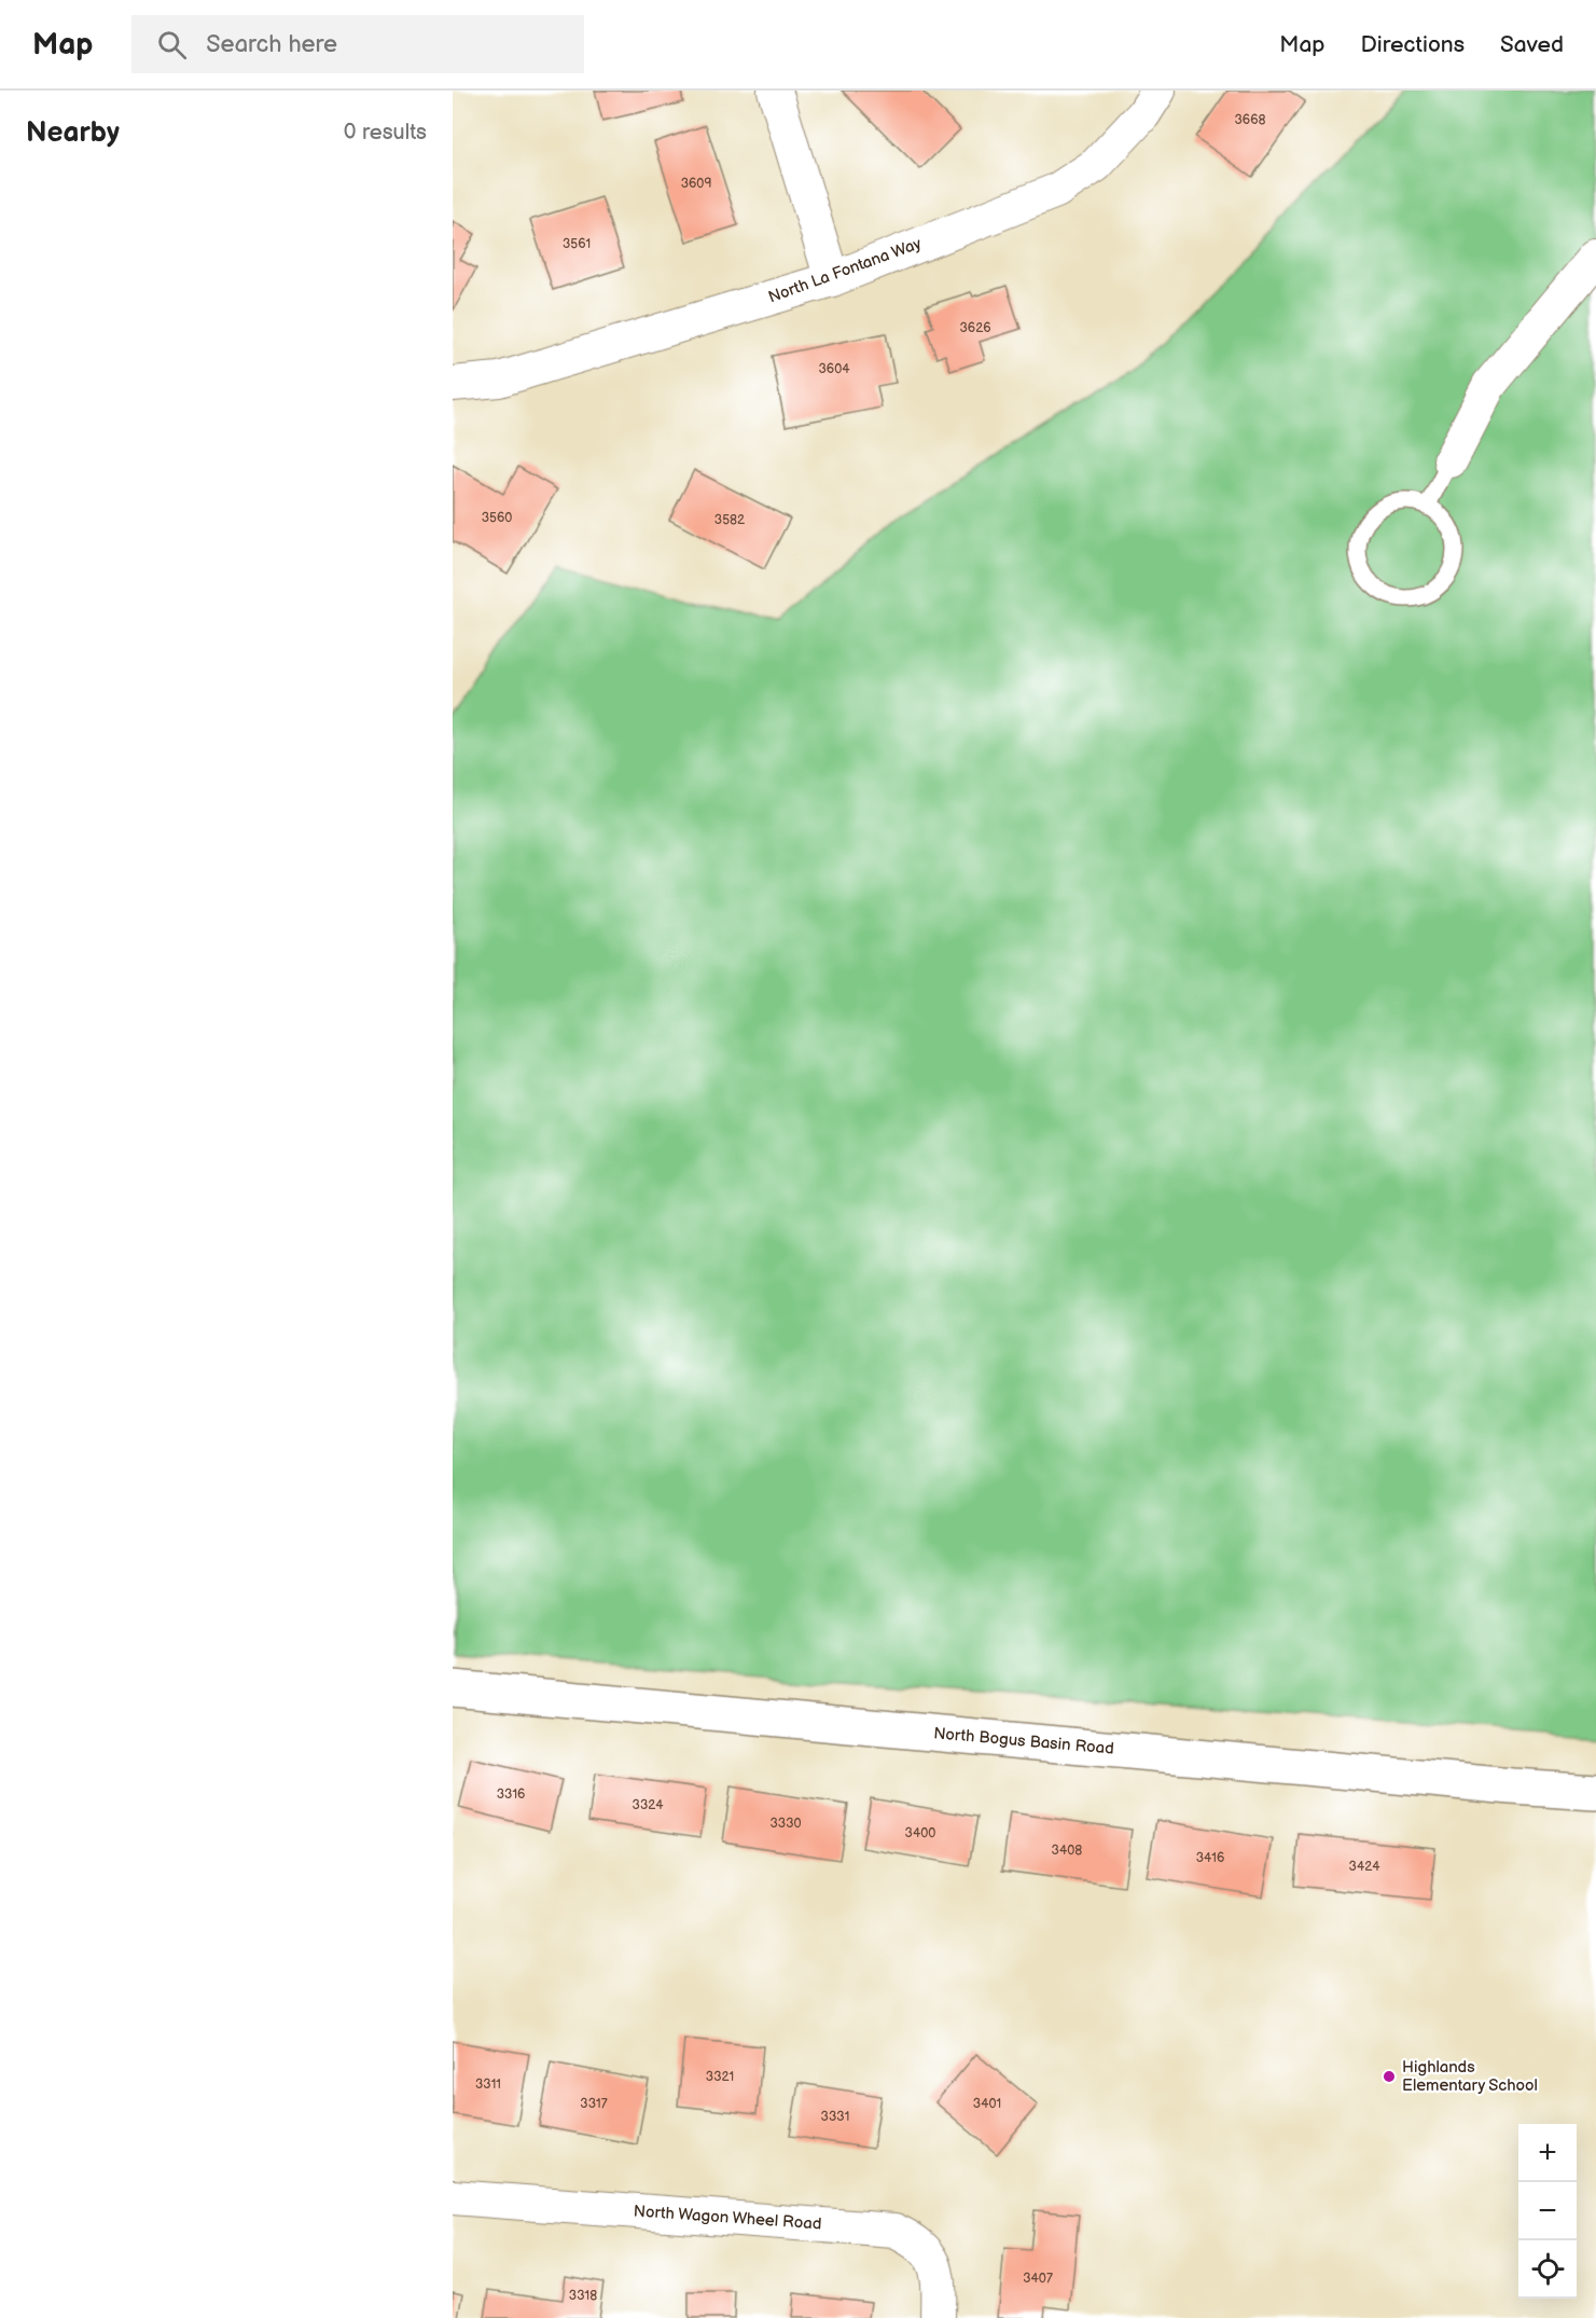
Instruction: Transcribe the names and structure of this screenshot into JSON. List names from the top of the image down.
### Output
{
  "streets": {
    "street": ["North La Fontana Way", "North Bogus Basin Road", "North Wagon Wheel Road"]
  },
  "places": ["Highlands Elementary School"],
  "house_numbers": [
    "3668",
    "3609",
    "3561",
    "3626",
    "3604",
    "3560",
    "3582",
    "3316",
    "3324",
    "3330",
    "3400",
    "3408",
    "3416",
    "3424",
    "3321",
    "3311",
    "3317",
    "3401",
    "3331",
    "3407",
    "3318"
  ],
  "page": {
    "header": "Map",
    "search": "Search here",
    "nav": ["Map", "Directions", "Saved"],
    "heading": ["Nearby", "0 results"],
    "map_buttons": ["+", "−"]
  }
}
